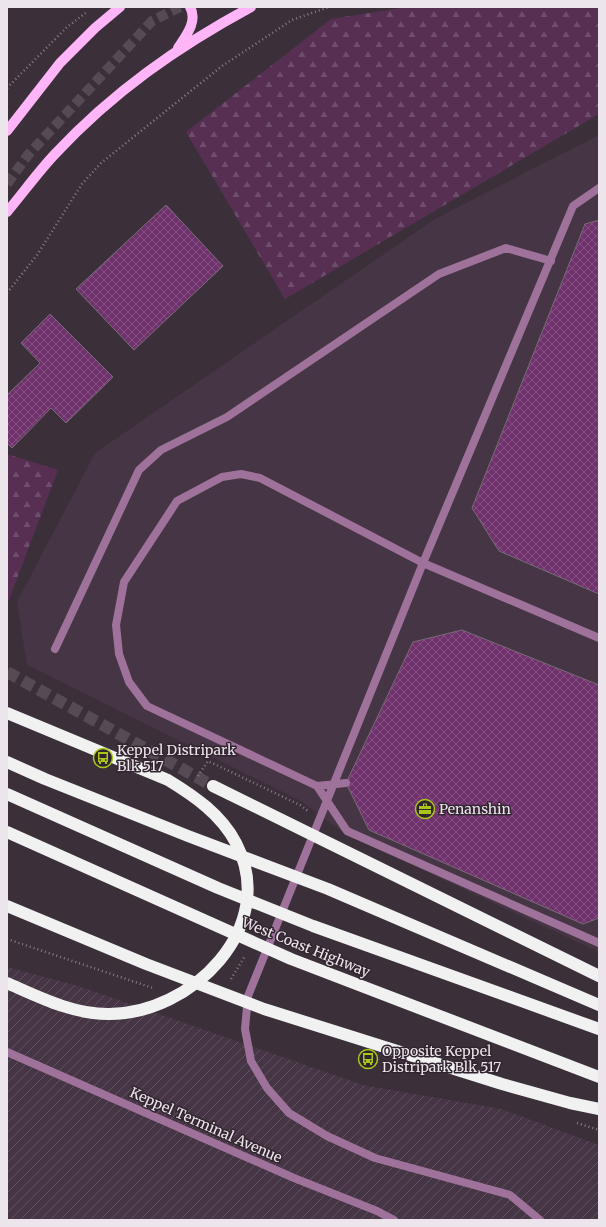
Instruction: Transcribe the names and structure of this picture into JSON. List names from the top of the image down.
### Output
{
  "streets": {
    "highway": ["West Coast Highway"],
    "lane": ["Keppel Terminal Avenue"]
  },
  "places": {
    "bus stop": ["Keppel Distripark Blk 517", "Opposite Keppel Distripark Blk 517"],
    "office": ["Penanshin"]
  }
}
